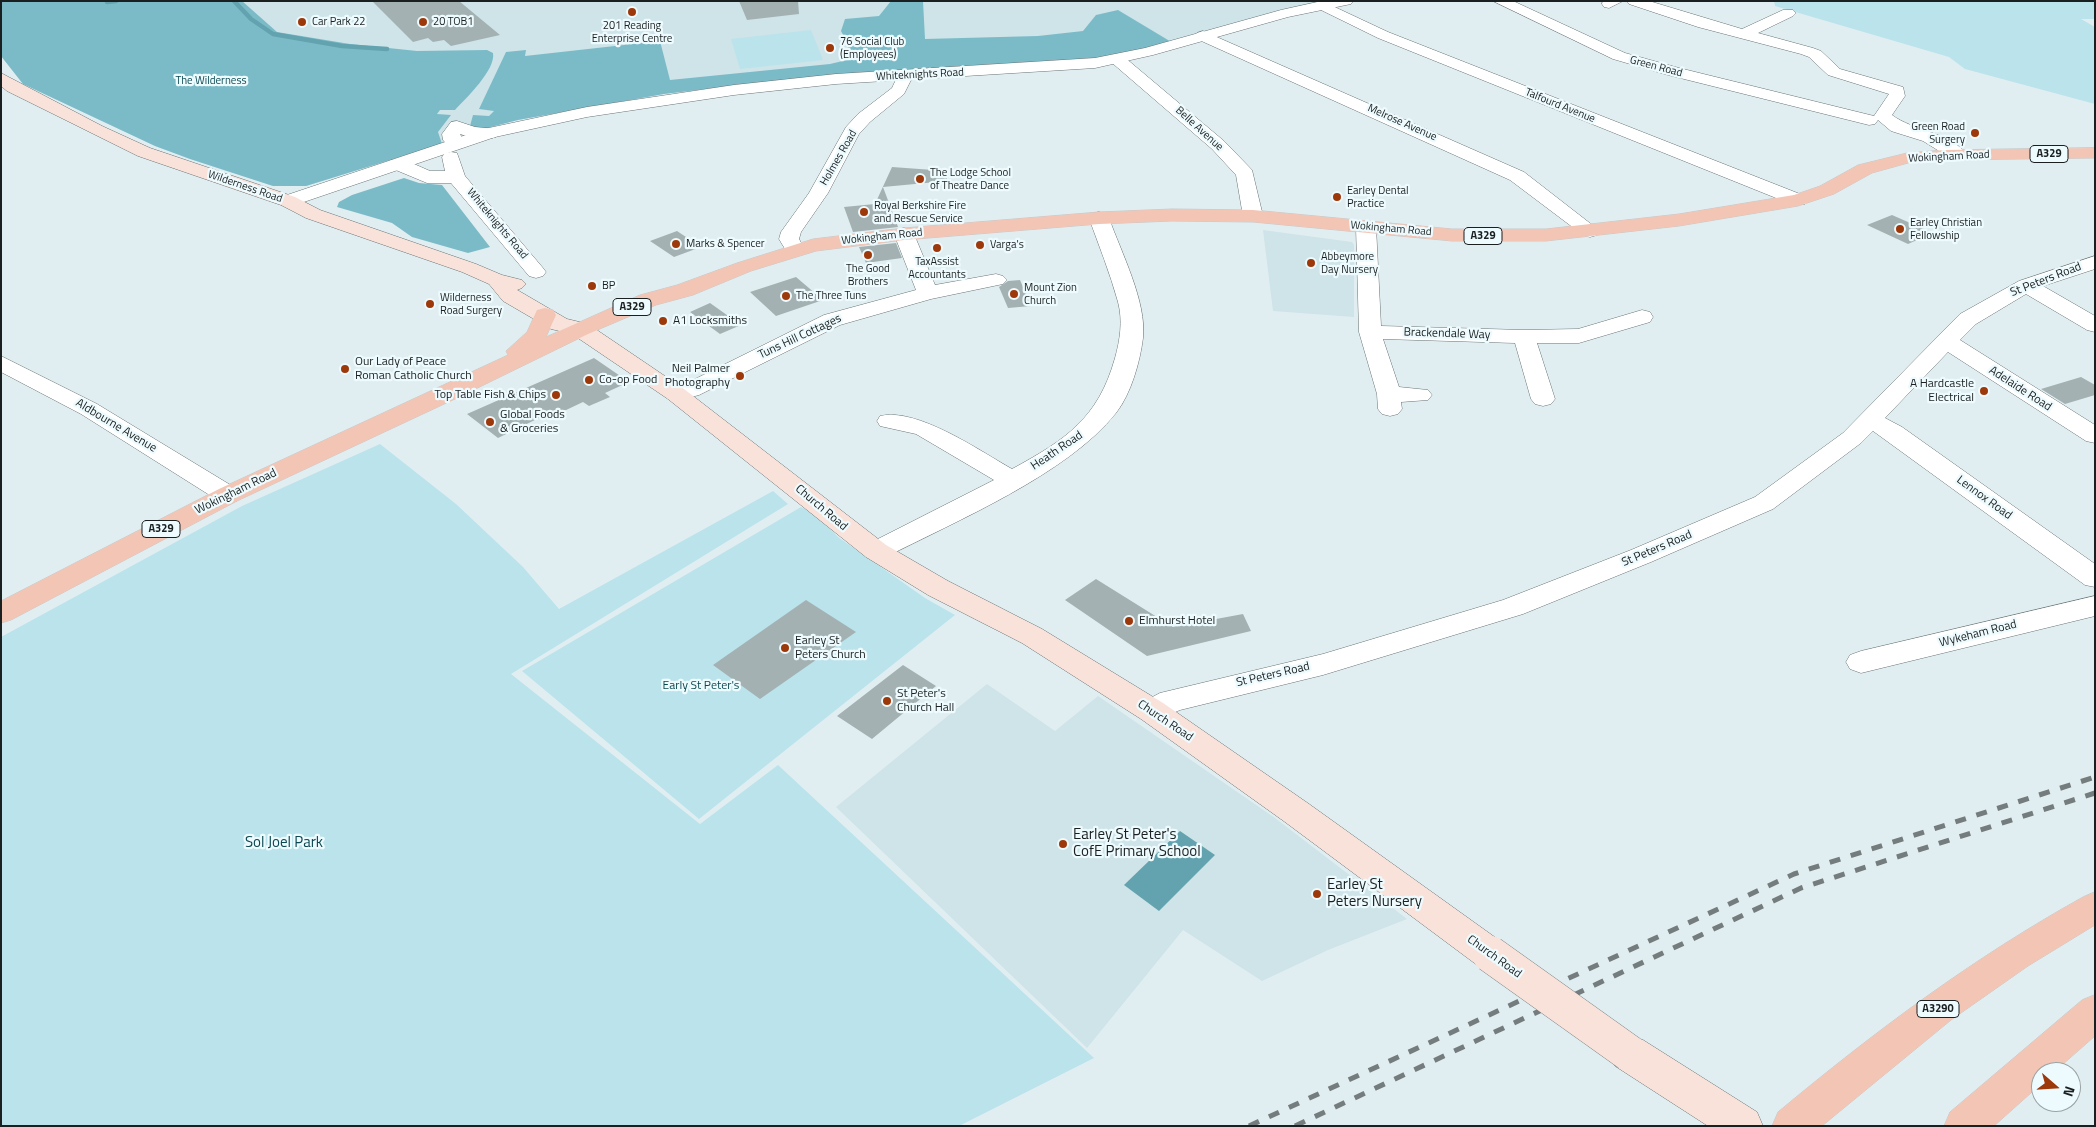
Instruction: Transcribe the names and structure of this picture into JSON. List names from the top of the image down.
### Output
{
  "streets": {
    "main road": [
      "A329",
      "Wokingham Road",
      "Wilderness Road",
      "Church Road",
      "A3290"
    ],
    "street": [
      "Green Road",
      "Whiteknights Road",
      "Talfourd Avenue",
      "Melrose Avenue",
      "Belle Avenue",
      "Holmes Road",
      "St Peters Road",
      "Brackendale Way",
      "Tuns Hill Cottages",
      "Adelaide Road",
      "Aldbourne Avenue",
      "Heath Road",
      "Lennox Road",
      "Wykeham Road"
    ]
  },
  "crossings": [
    ["Whiteknights Road", "Talfourd Avenue"],
    ["Whiteknights Road", "Melrose Avenue"],
    ["Whiteknights Road", "Belle Avenue"],
    ["Whiteknights Road", "Holmes Road"],
    ["Whiteknights Road", "Wilderness Road"],
    ["Talfourd Avenue", "Wokingham Road"],
    ["Melrose Avenue", "Wokingham Road"],
    ["Belle Avenue", "Wokingham Road"],
    ["Wokingham Road", "Holmes Road"],
    ["Wokingham Road", "Wilderness Road"],
    ["Wokingham Road", "Aldbourne Avenue"],
    ["Wokingham Road", "Heath Road"],
    ["Wokingham Road", "Church Road"],
    ["Wilderness Road", "Church Road"],
    ["St Peters Road", "Adelaide Road"],
    ["St Peters Road", "Lennox Road"],
    ["St Peters Road", "Church Road"],
    ["Tuns Hill Cottages", "Church Road"],
    ["Heath Road", "Church Road"]
  ],
  "parks": ["The Wilderness", "Early St Peter's", "Sol Joel Park"],
  "places": [
    "201 Reading Enterprise Centre",
    "Car Park 22",
    "20 TOB1",
    "76 Social Club (Employees)",
    "Green Road Surgery",
    "The Lodge School of Theatre Dance",
    "Earley Dental Practice",
    "Royal Berkshire Fire and Rescue Service",
    "Earley Christian Fellowship",
    "Marks & Spencer",
    "Varga's",
    "TaxAssist Accountants",
    "The Good Brothers",
    "Abbeymore Day Nursery",
    "BP",
    "Mount Zion Church",
    "The Three Tuns",
    "Wilderness Road Surgery",
    "A1 Locksmiths",
    "Our Lady of Peace Roman Catholic Church",
    "Neil Palmer Photography",
    "Co-op Food",
    "A Hardcastle Electrical",
    "Top Table Fish & Chips",
    "Global Foods & Groceries",
    "Elmhurst Hotel",
    "Earley St Peters Church",
    "St Peter's Church Hall",
    "Earley St Peter's CofE Primary School",
    "Earley St Peters Nursery"
  ],
  "north": "right"
}
